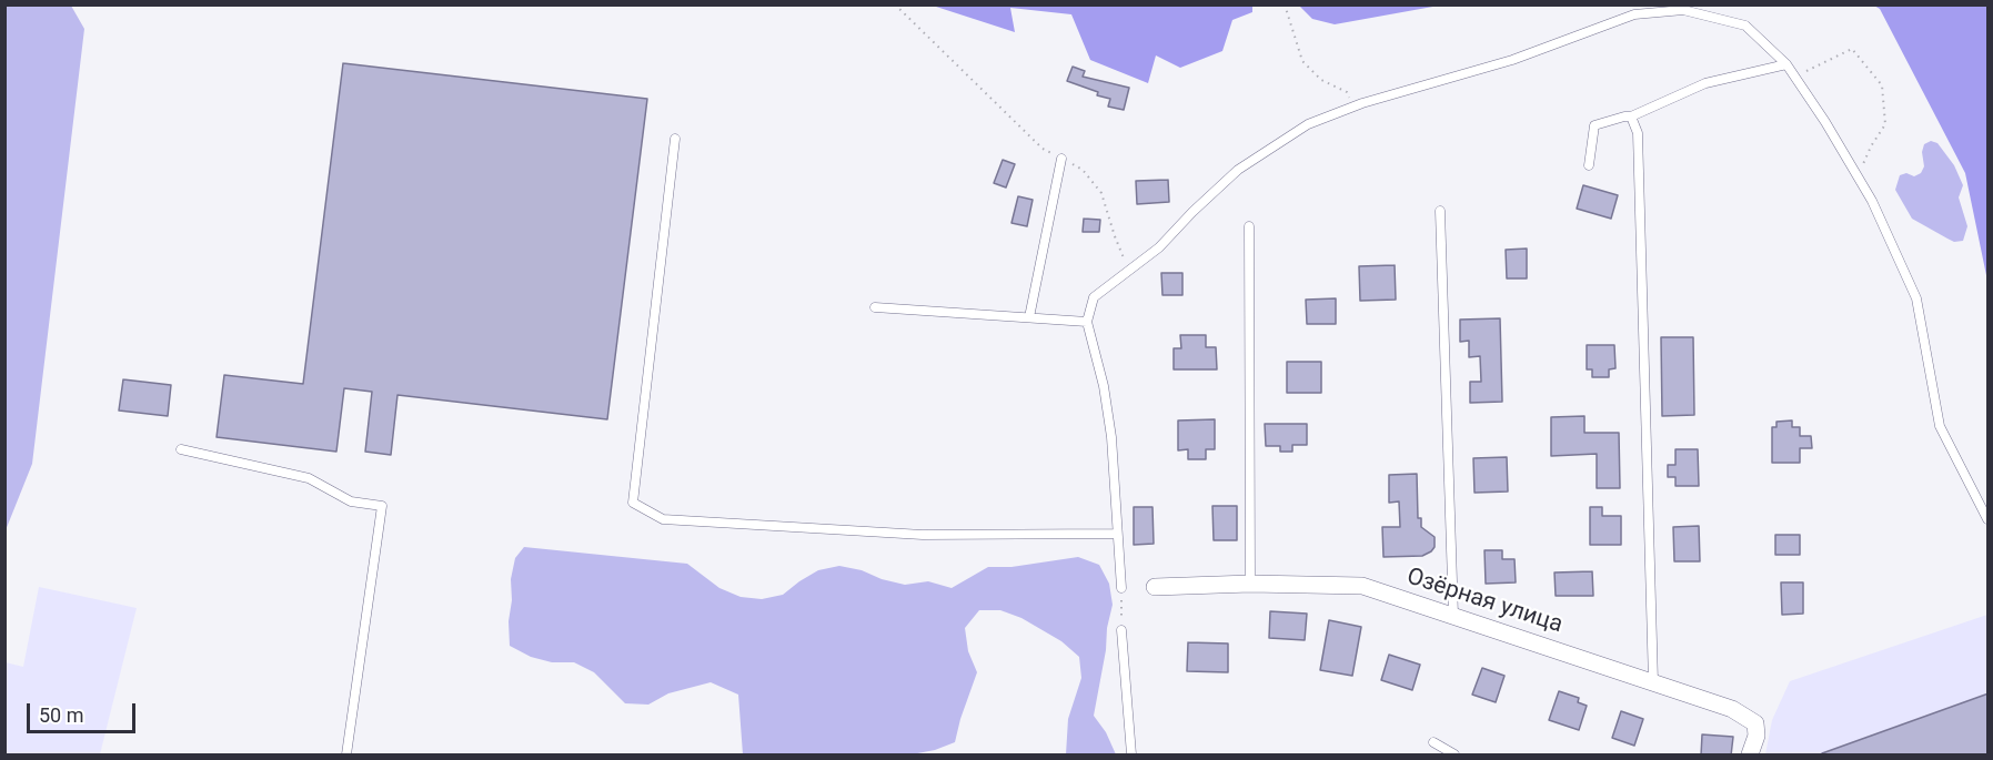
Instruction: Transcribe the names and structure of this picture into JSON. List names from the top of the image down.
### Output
{
  "streets": {
    "street": ["Озёрная улица"]
  },
  "scale_bar": "50 m"
}
